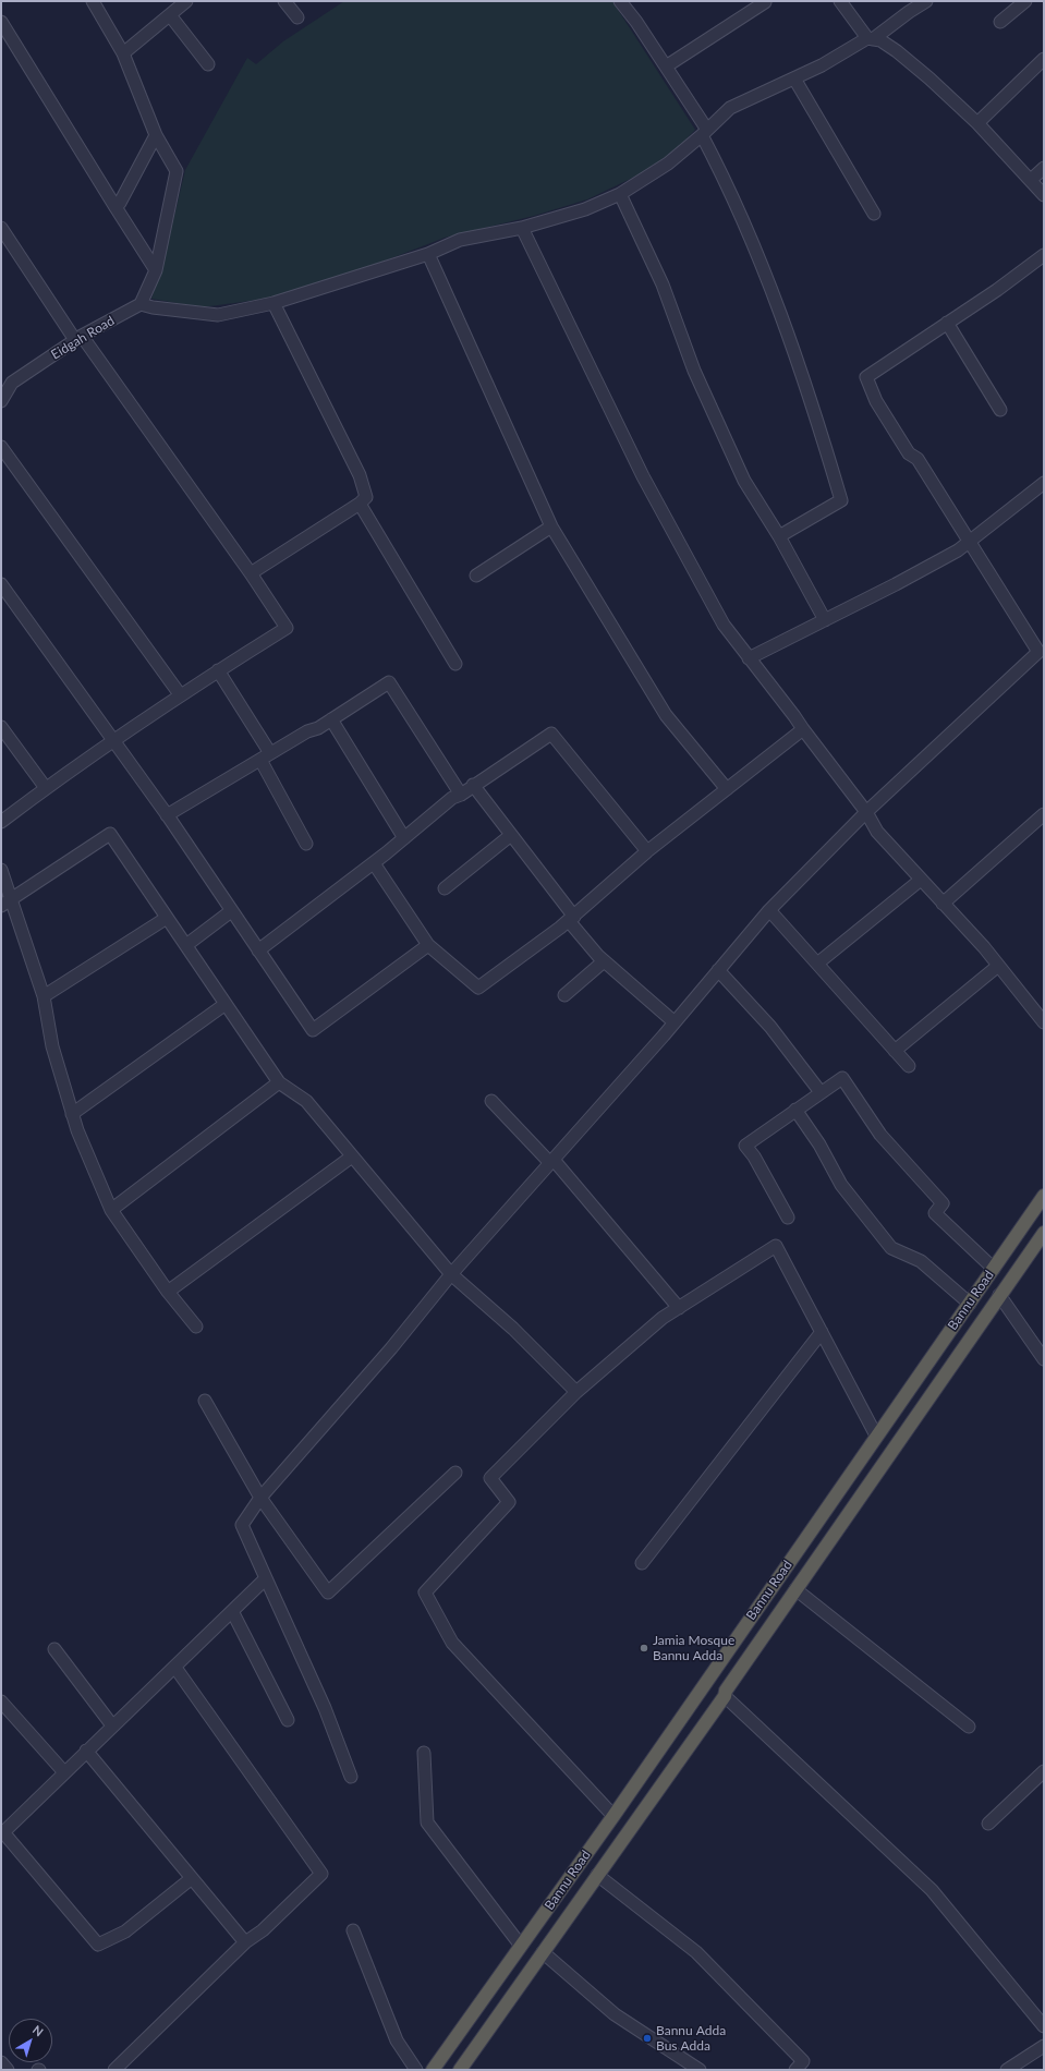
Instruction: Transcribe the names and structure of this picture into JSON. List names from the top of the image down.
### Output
{
  "streets": {
    "highway": ["Bannu Road"],
    "street": ["Eidgah Road"]
  },
  "places": ["Jamia Mosque Bannu Adda", "Bannu Adda Bus Adda"],
  "north": "top right"
}
